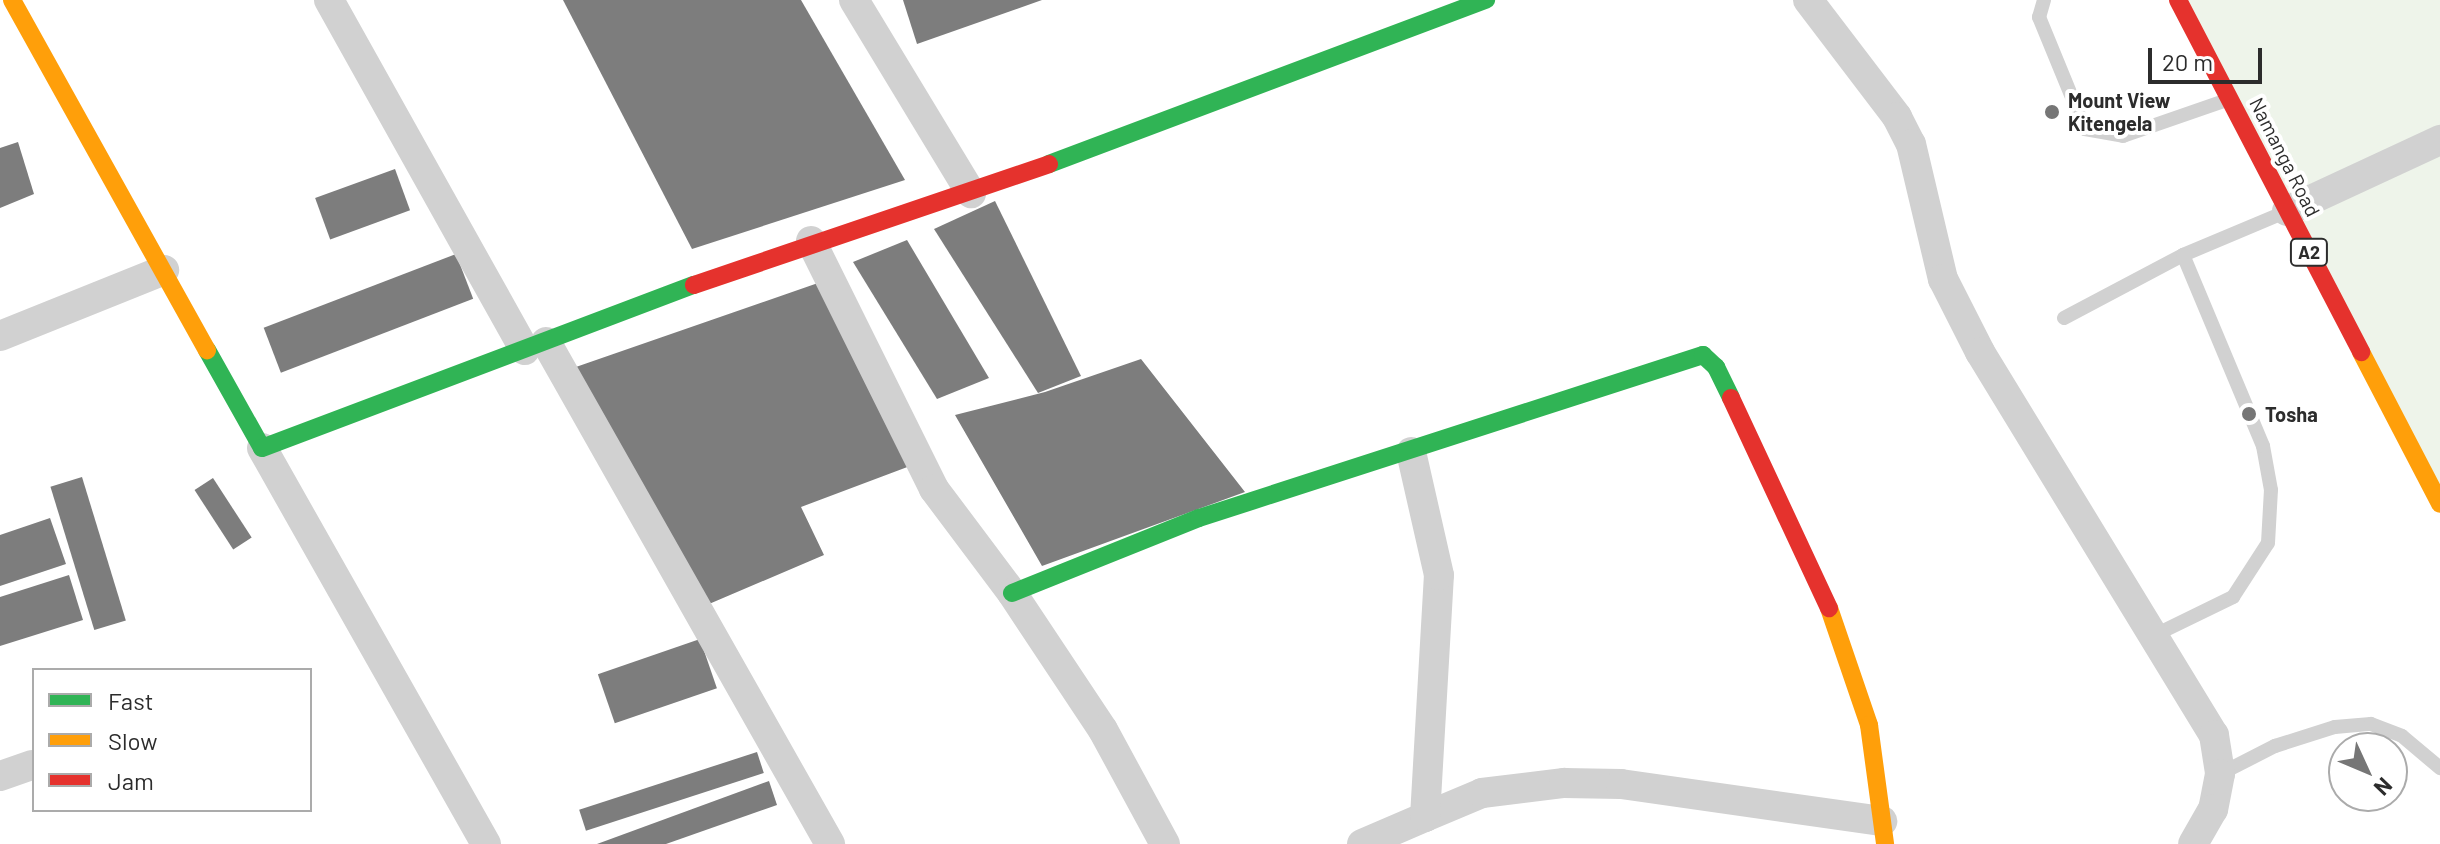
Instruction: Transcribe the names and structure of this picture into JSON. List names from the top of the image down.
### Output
{
  "streets": {
    "main road": ["Namanga Road", "A2"]
  },
  "places": ["Mount View Kitengela", "Tosha"],
  "legend": ["Fast", "Slow", "Jam"],
  "scale_bar": "20 m",
  "north": "bottom right"
}
